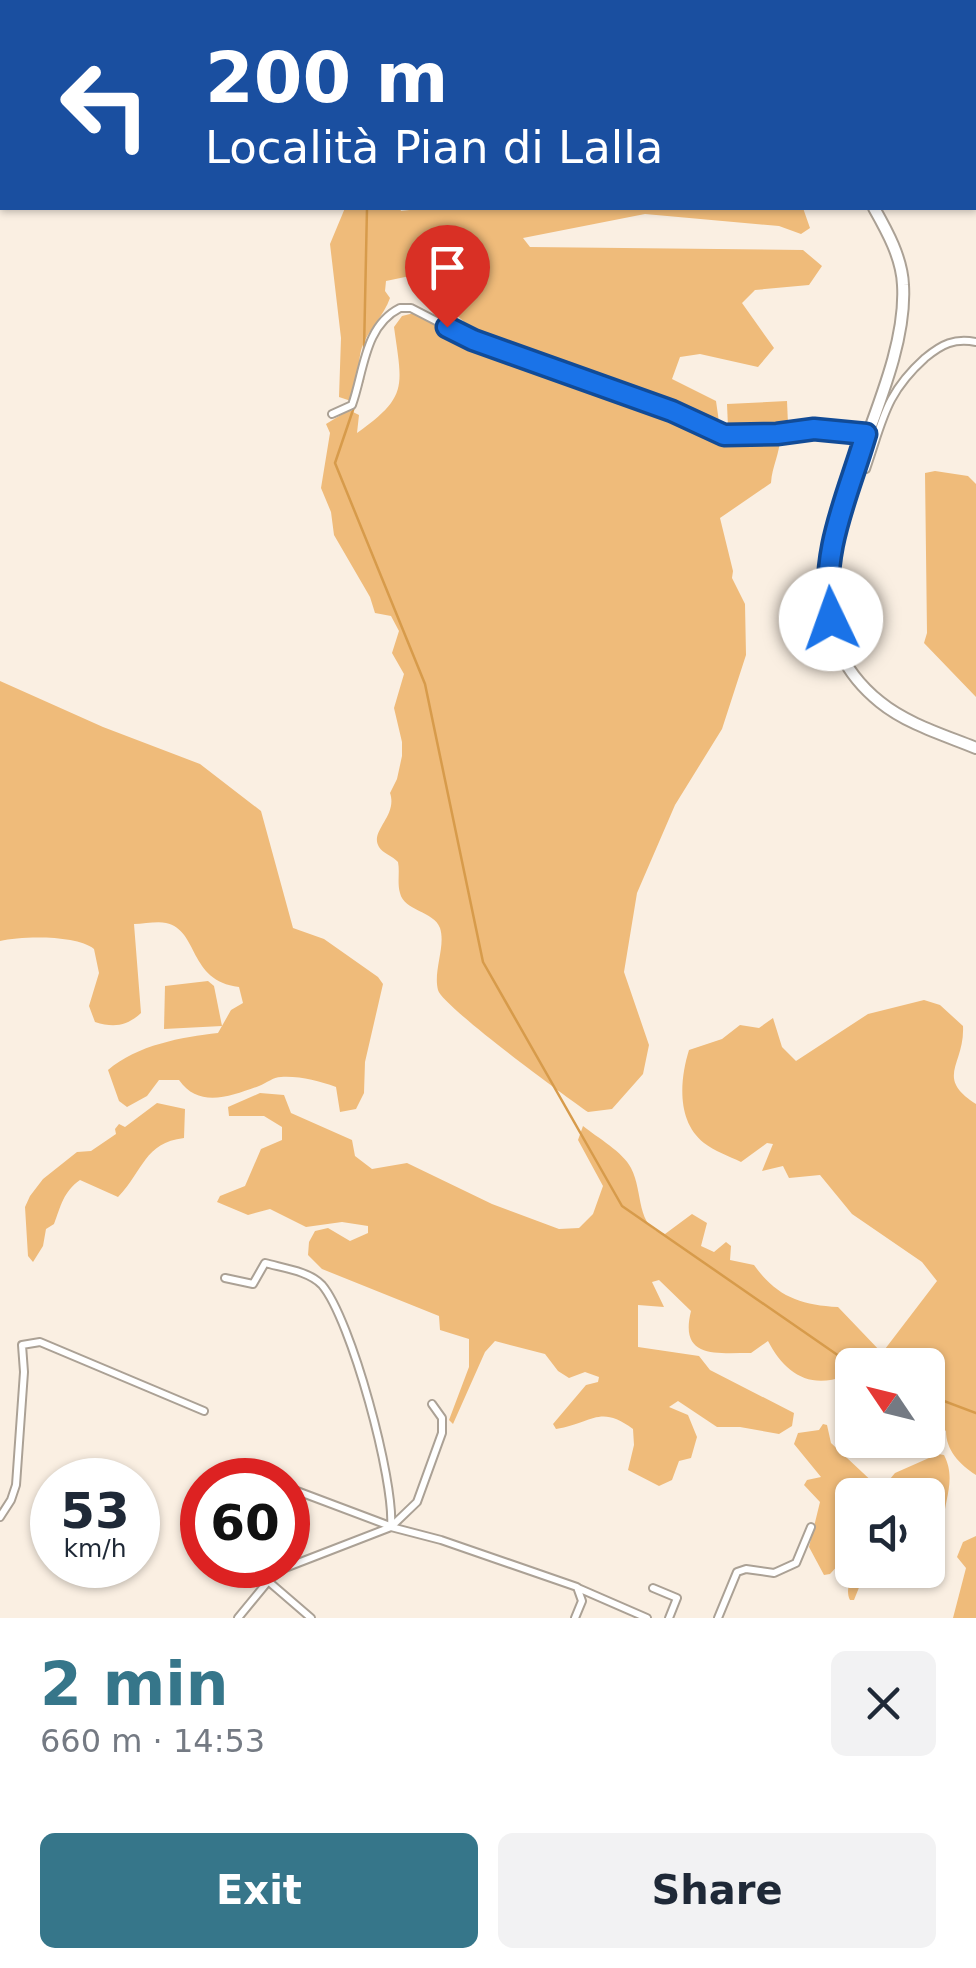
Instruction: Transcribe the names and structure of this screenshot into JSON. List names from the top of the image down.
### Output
{
  "north": "top left",
  "page": {
    "turn": ["200 m", "Località Pian di Lalla"],
    "speed": "53 km/h",
    "limit": "60",
    "heading": ["2 min", "660 m · 14:53"],
    "buttons": ["Exit", "Share"]
  }
}
